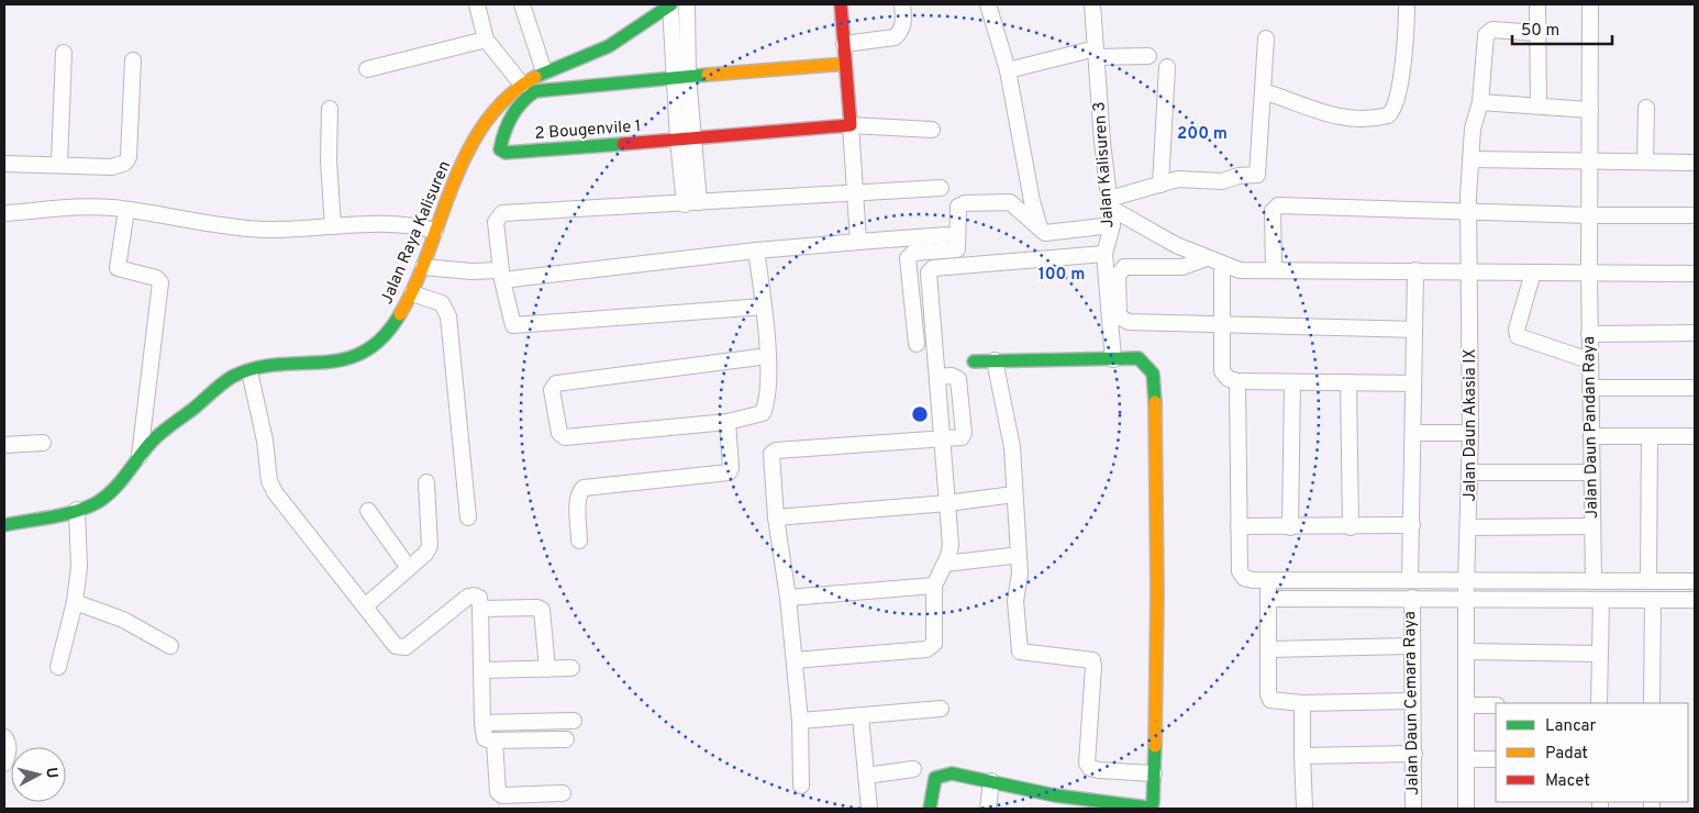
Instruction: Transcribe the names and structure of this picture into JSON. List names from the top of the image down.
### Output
{
  "streets": {
    "street": [
      "2 Bougenvile 1",
      "Jalan Kalisuren 3",
      "Jalan Raya Kalisuren",
      "Jalan Daun Akasia IX",
      "Jalan Daun Pandan Raya",
      "Jalan Daun Cemara Raya"
    ]
  },
  "legend": ["Lancar", "Padat", "Macet"],
  "scale_bar": "50 m",
  "north": "right",
  "rings": ["200 m", "100 m"]
}
